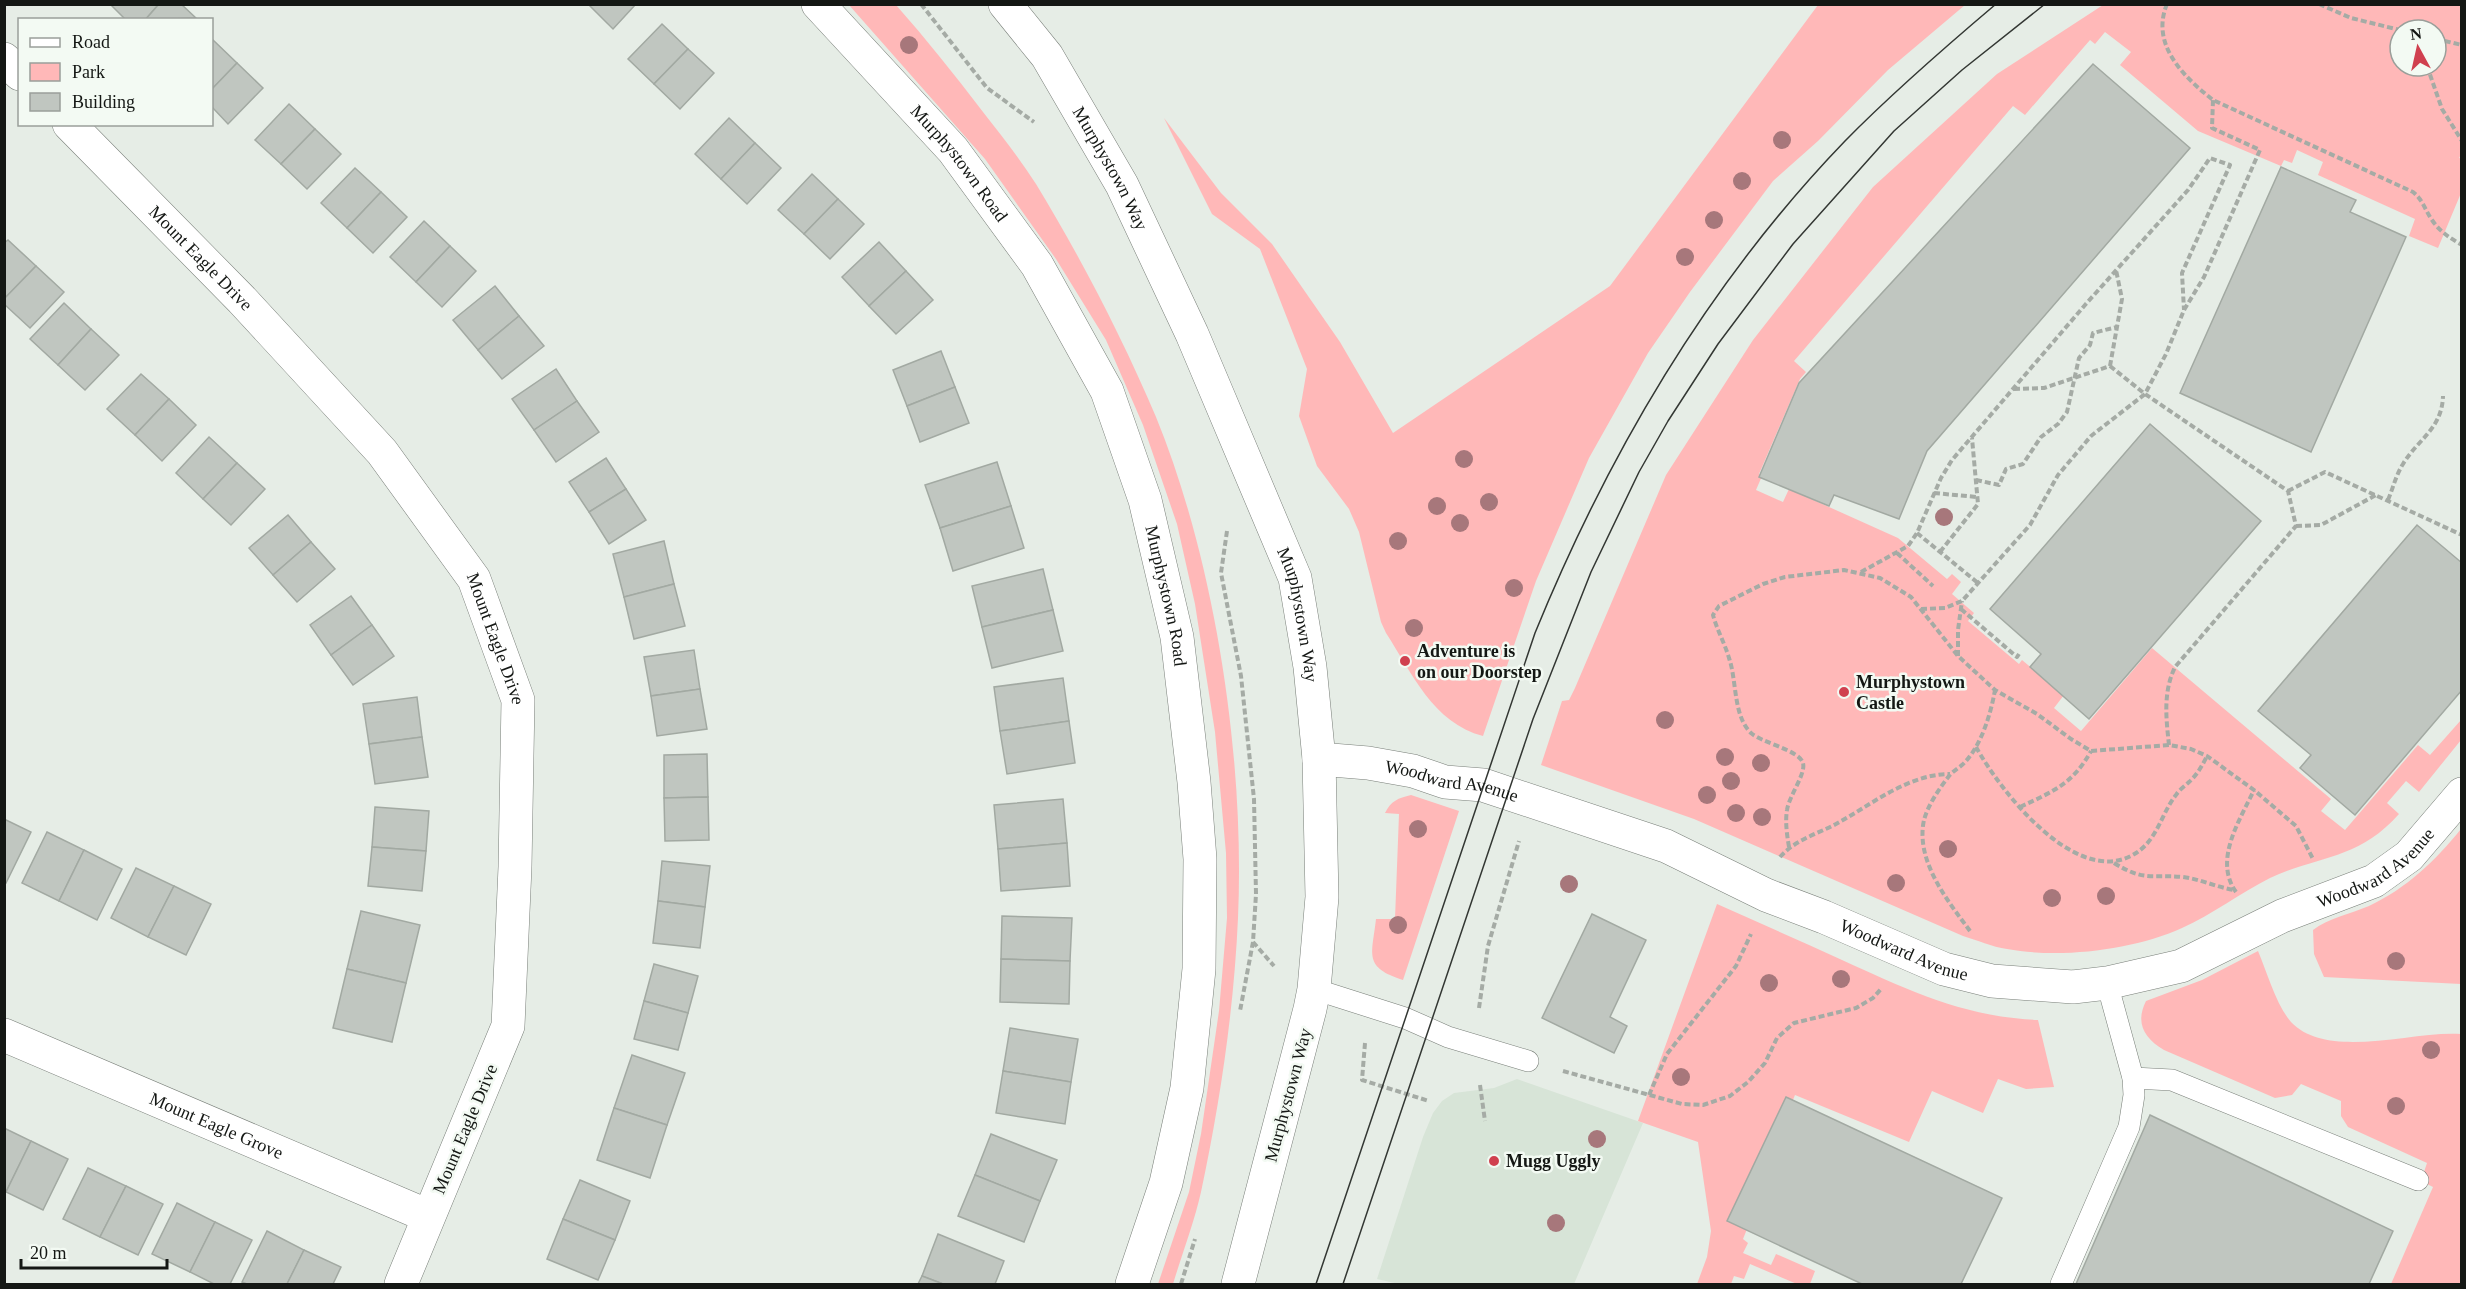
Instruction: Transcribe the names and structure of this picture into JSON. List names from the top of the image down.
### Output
{
  "streets": {
    "street": [
      "Murphystown Road",
      "Murphystown Way",
      "Mount Eagle Drive",
      "Woodward Avenue",
      "Mount Eagle Grove"
    ]
  },
  "crossings": [
    ["Murphystown Way", "Woodward Avenue"],
    ["Mount Eagle Drive", "Mount Eagle Grove"]
  ],
  "places": ["Adventure is on our Doorstep", "Murphystown Castle", "Mugg Uggly"],
  "legend": ["Road", "Park", "Building"],
  "scale_bar": "20 m",
  "north": "top"
}
